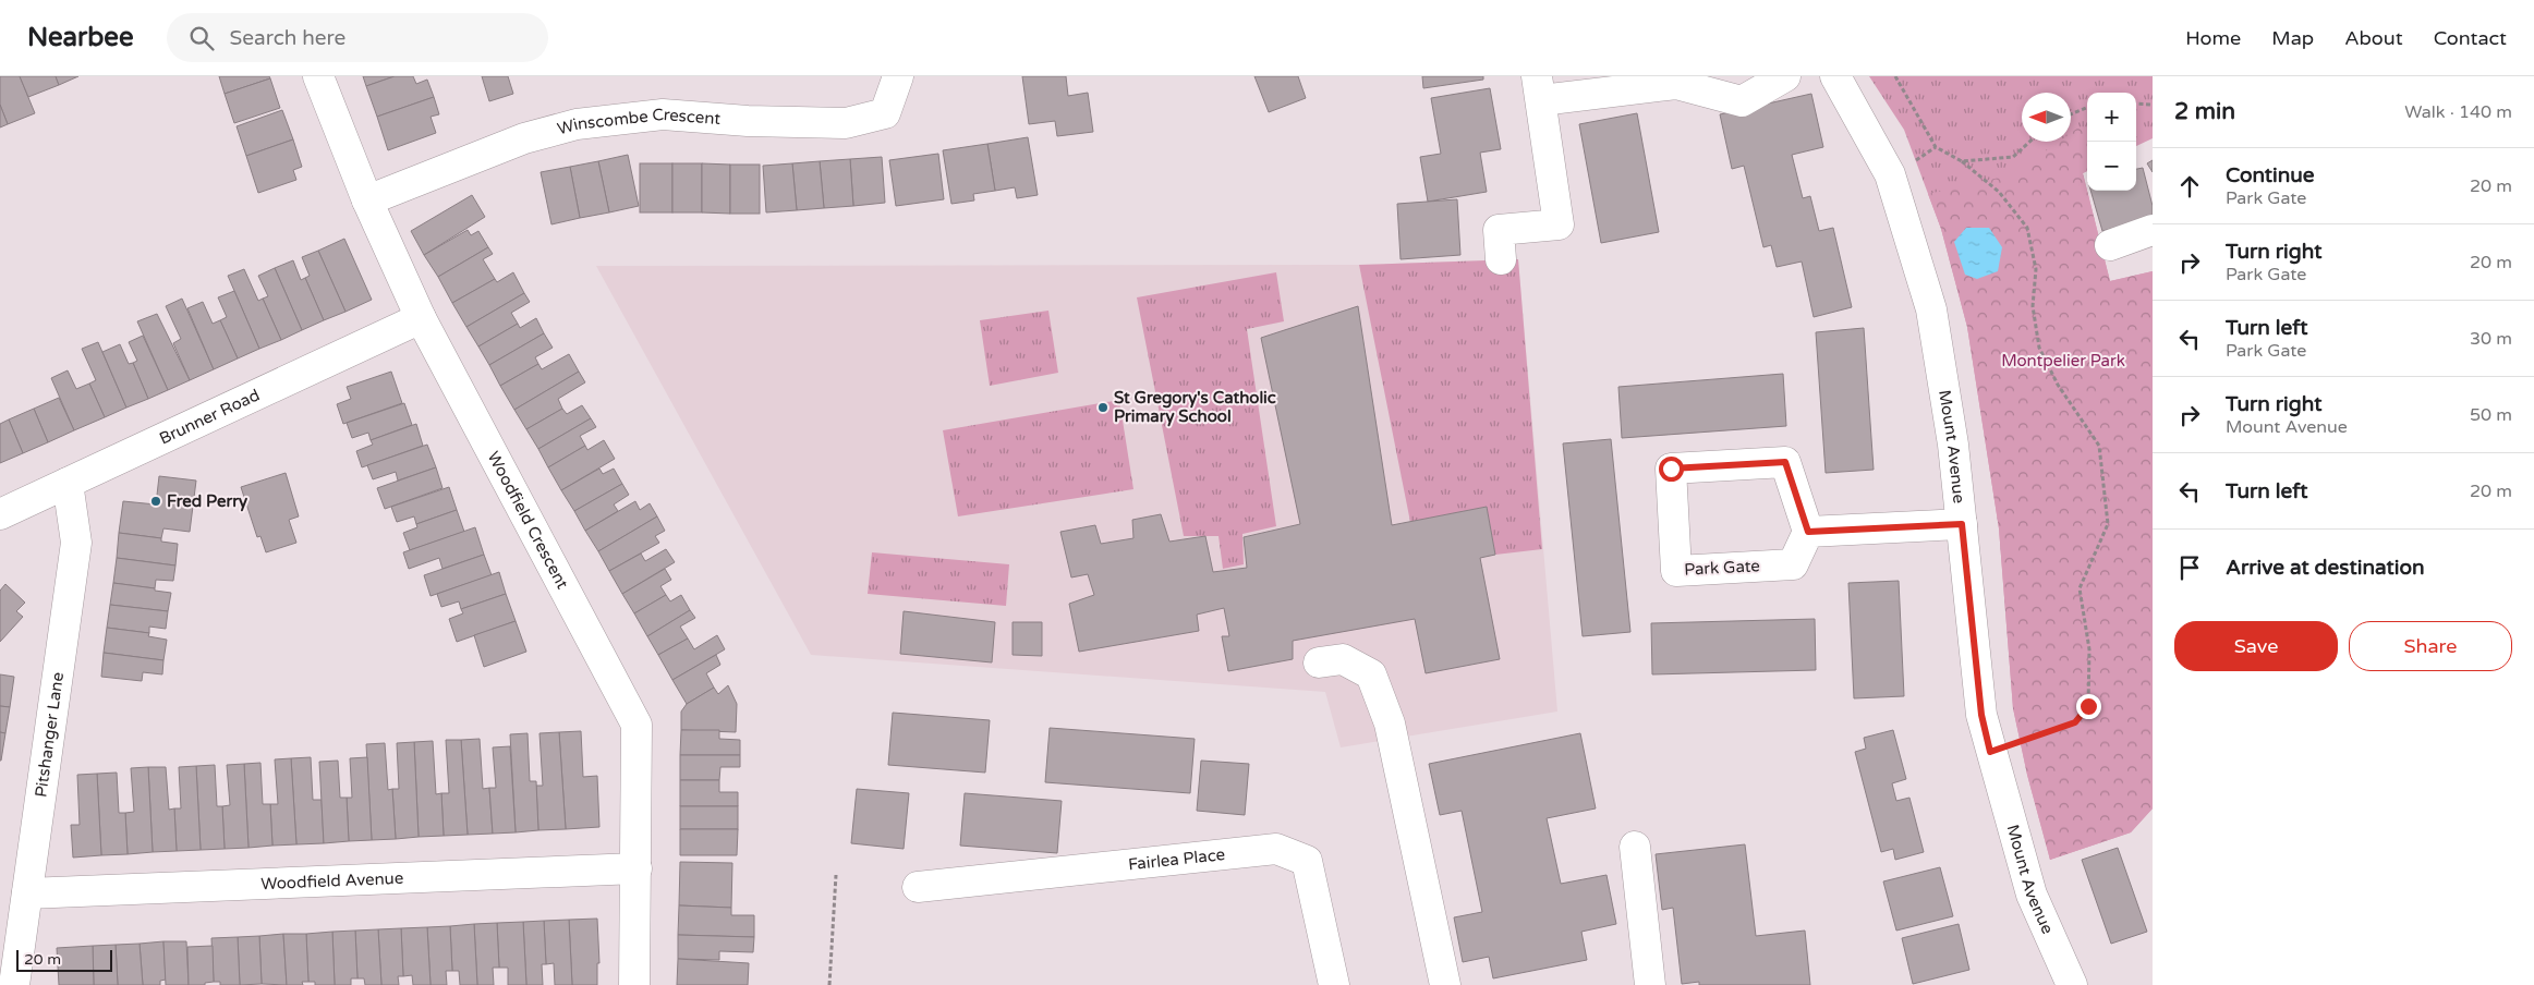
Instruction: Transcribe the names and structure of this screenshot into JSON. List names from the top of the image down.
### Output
{
  "streets": {
    "street": [
      "Winscombe Crescent",
      "Brunner Road",
      "Mount Avenue",
      "Woodfield Crescent",
      "Park Gate",
      "Pitshanger Lane",
      "Fairlea Place",
      "Woodfield Avenue"
    ]
  },
  "crossings": [
    ["Winscombe Crescent", "Woodfield Crescent"],
    ["Brunner Road", "Woodfield Crescent"],
    ["Brunner Road", "Pitshanger Lane"],
    ["Woodfield Crescent", "Woodfield Avenue"],
    ["Pitshanger Lane", "Woodfield Avenue"]
  ],
  "parks": ["Montpelier Park"],
  "places": ["St Gregory's Catholic Primary School", "Fred Perry"],
  "scale_bar": "20 m",
  "north": "left",
  "page": {
    "header": "Nearbee",
    "search": "Search here",
    "nav": [
      "Home",
      "Map",
      "About",
      "Contact"
    ],
    "heading": ["2 min", "Walk · 140 m"],
    "map_buttons": ["+", "−"],
    "list": [
      ["Continue", "Park Gate", "20 m"],
      ["Turn right", "Park Gate", "20 m"],
      ["Turn left", "Park Gate", "30 m"],
      ["Turn right", "Mount Avenue", "50 m"],
      ["Turn left", "20 m"],
      "Arrive at destination"
    ],
    "buttons": ["Save", "Share"],
    "scale": "20 m"
  }
}
